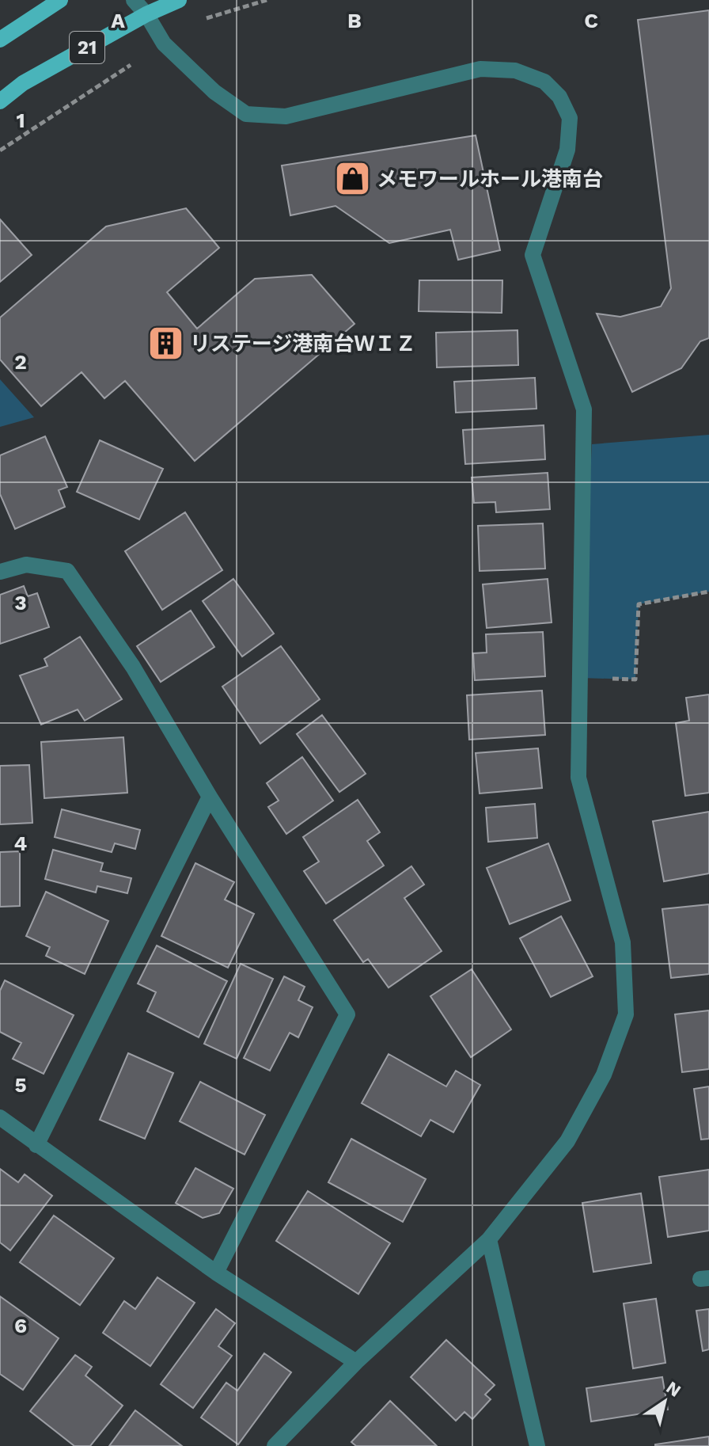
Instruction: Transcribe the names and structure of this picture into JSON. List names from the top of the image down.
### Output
{
  "streets": {
    "main road": ["21"]
  },
  "places": {
    "shop": ["メモワールホール港南台"],
    "building": ["リステージ港南台ＷＩＺ"]
  },
  "north": "top right",
  "grid": {
    "columns": ["A", "B", "C"],
    "rows": [
      "1",
      "2",
      "3",
      "4",
      "5",
      "6"
    ]
  }
}
